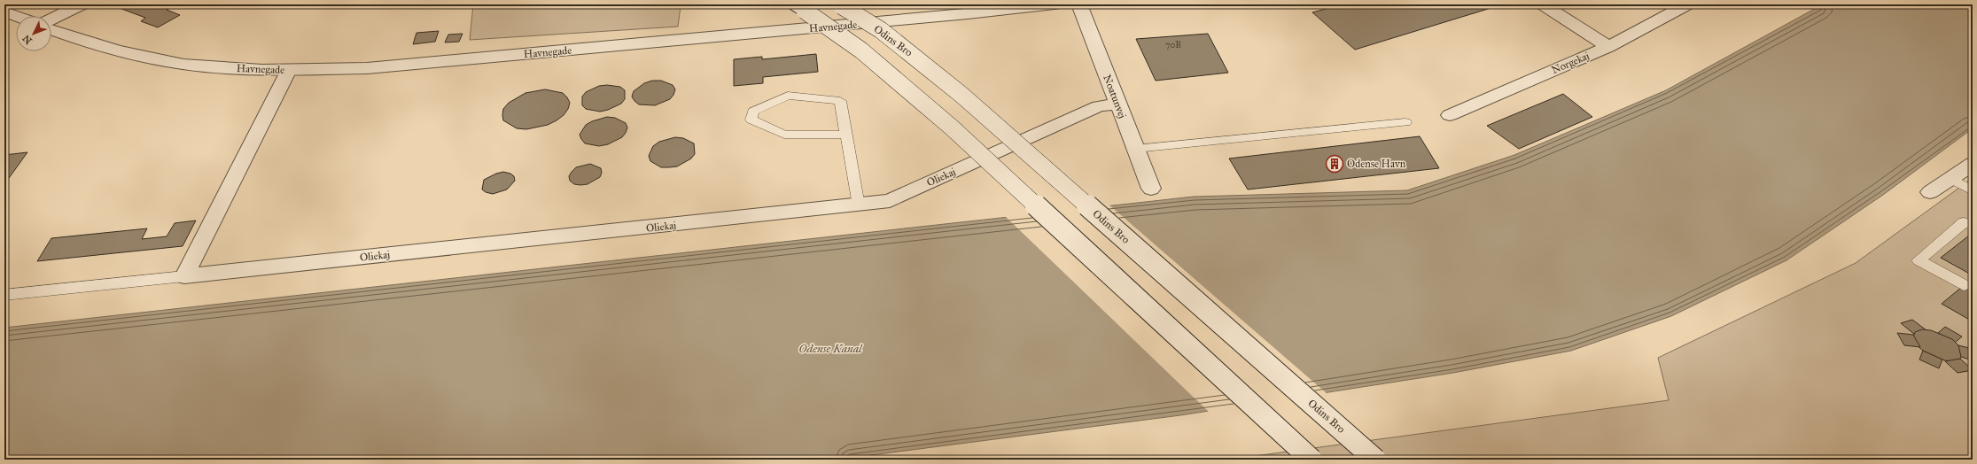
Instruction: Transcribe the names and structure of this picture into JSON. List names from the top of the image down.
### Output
{
  "streets": {
    "street": [
      "Havnegade",
      "Odins Bro",
      "Norgekaj",
      "Noatunvej",
      "Oliekaj"
    ]
  },
  "crossings": [
    ["Noatunvej", "Oliekaj"]
  ],
  "water": ["Odense Kanal"],
  "places": {
    "building": ["Odense Havn"]
  },
  "house_numbers": ["70B"],
  "north": "bottom left"
}
